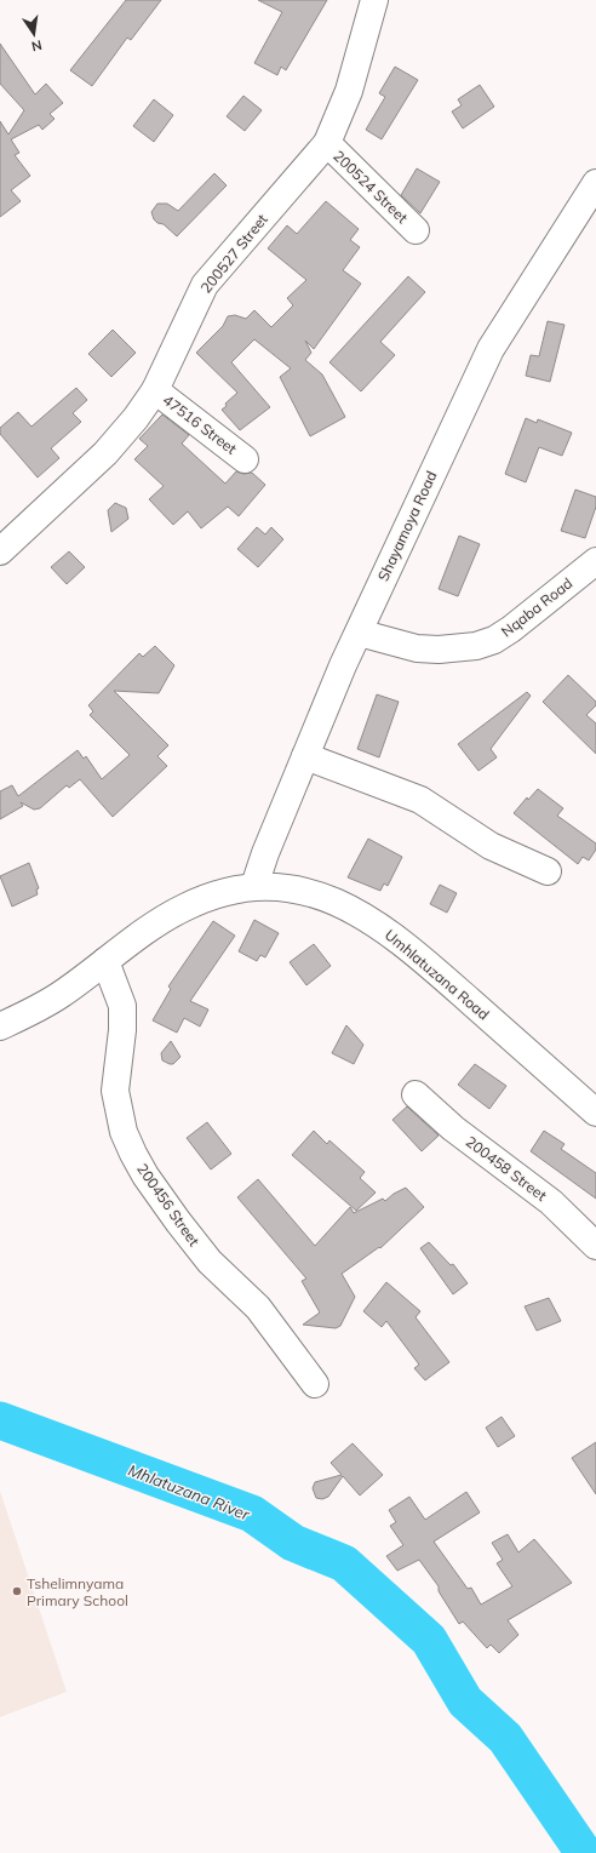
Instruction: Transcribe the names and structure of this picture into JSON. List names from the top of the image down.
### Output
{
  "streets": {
    "street": [
      "200524 Street",
      "200527 Street",
      "47516 Street",
      "Shayamoya Road",
      "Nqaba Road",
      "Umhlatuzana Road",
      "200458 Street",
      "200456 Street"
    ]
  },
  "crossings": [
    ["200524 Street", "200527 Street"],
    ["200527 Street", "47516 Street"],
    ["Shayamoya Road", "Nqaba Road"],
    ["Shayamoya Road", "Umhlatuzana Road"],
    ["Umhlatuzana Road", "200456 Street"]
  ],
  "water": ["Mhlatuzana River"],
  "places": ["Tshelimnyama Primary School"],
  "north": "bottom"
}
